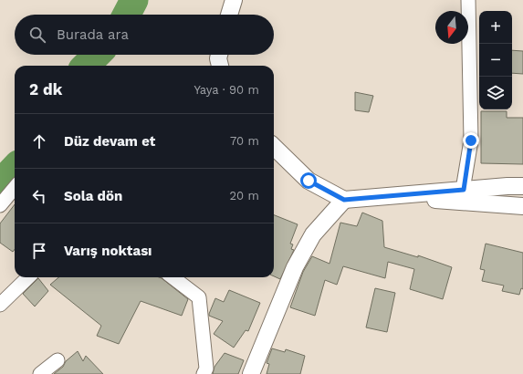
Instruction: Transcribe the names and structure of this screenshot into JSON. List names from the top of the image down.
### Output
{
  "north": "bottom",
  "page": {
    "map_buttons": ["+", "−"],
    "search": "Burada ara",
    "heading": ["2 dk", "Yaya · 90 m"],
    "list": [
      ["Düz devam et", "70 m"],
      ["Sola dön", "20 m"],
      "Varış noktası"
    ]
  }
}
